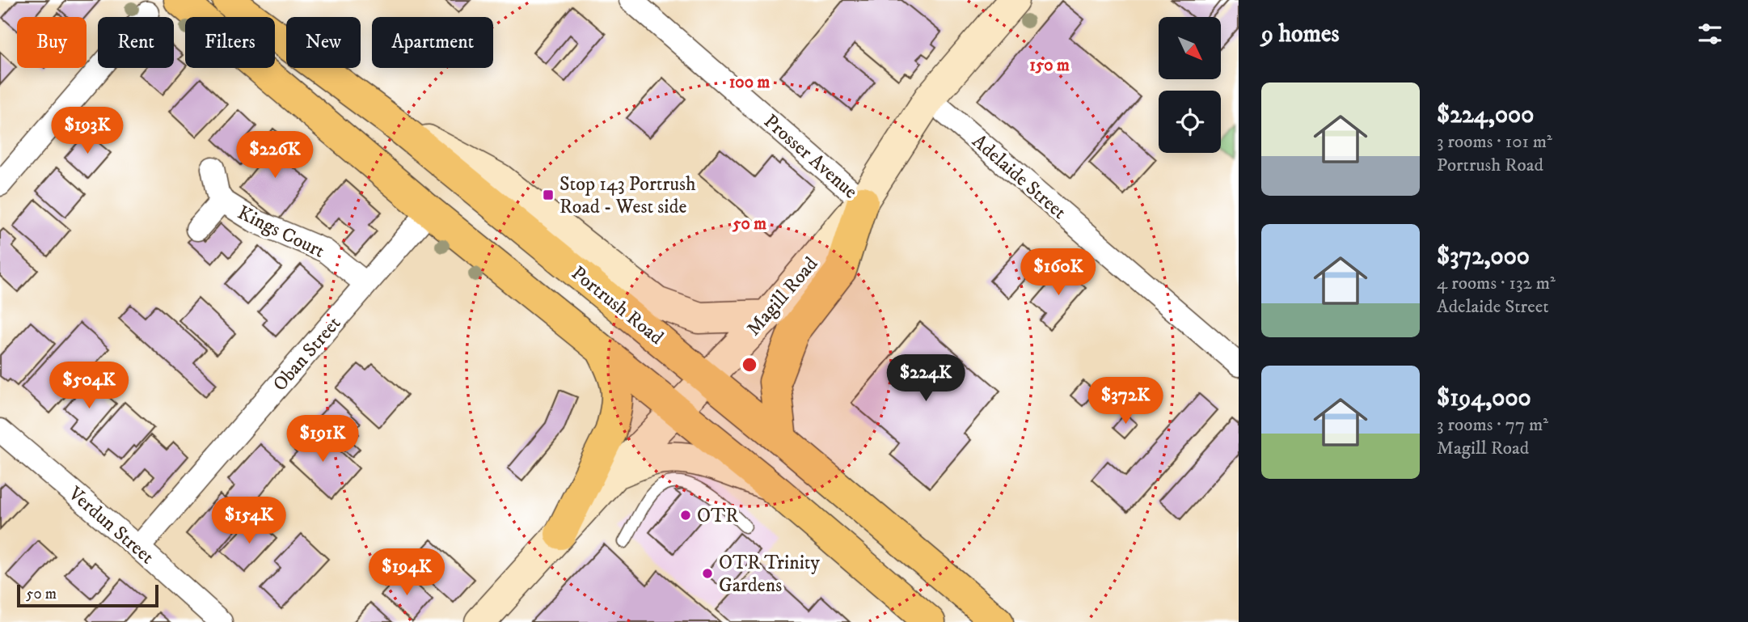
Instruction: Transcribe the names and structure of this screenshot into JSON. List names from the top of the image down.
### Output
{
  "streets": {
    "highway": ["Portrush Road"],
    "main road": ["Magill Road"],
    "street": [
      "Prosser Avenue",
      "Adelaide Street",
      "Kings Court",
      "Oban Street",
      "Verdun Street"
    ]
  },
  "crossings": [
    ["Prosser Avenue", "Magill Road"],
    ["Adelaide Street", "Magill Road"],
    ["Kings Court", "Oban Street"],
    ["Magill Road", "Portrush Road"],
    ["Oban Street", "Verdun Street"]
  ],
  "places": {
    "transit": ["Stop 143 Portrush Road - West side"],
    "other": ["OTR", "OTR Trinity Gardens"]
  },
  "scale_bar": "50 m",
  "north": "bottom right",
  "page": {
    "heading": "9 homes",
    "chip": [
      "Buy",
      "Rent",
      "Filters",
      "New",
      "Apartment"
    ],
    "list": [
      {
        "name": "$224,000",
        "note": "3 rooms · 101 m² · Portrush Road"
      },
      {
        "name": "$372,000",
        "note": "4 rooms · 132 m² · Adelaide Street"
      },
      {
        "name": "$194,000",
        "note": "3 rooms · 77 m² · Magill Road"
      }
    ],
    "price": [
      "$193K",
      "$226K",
      "$160K",
      "$224K",
      "$504K",
      "$372K",
      "$191K",
      "$154K",
      "$194K"
    ],
    "scale": "50 m"
  },
  "rings": ["150 m", "100 m", "50 m"]
}
